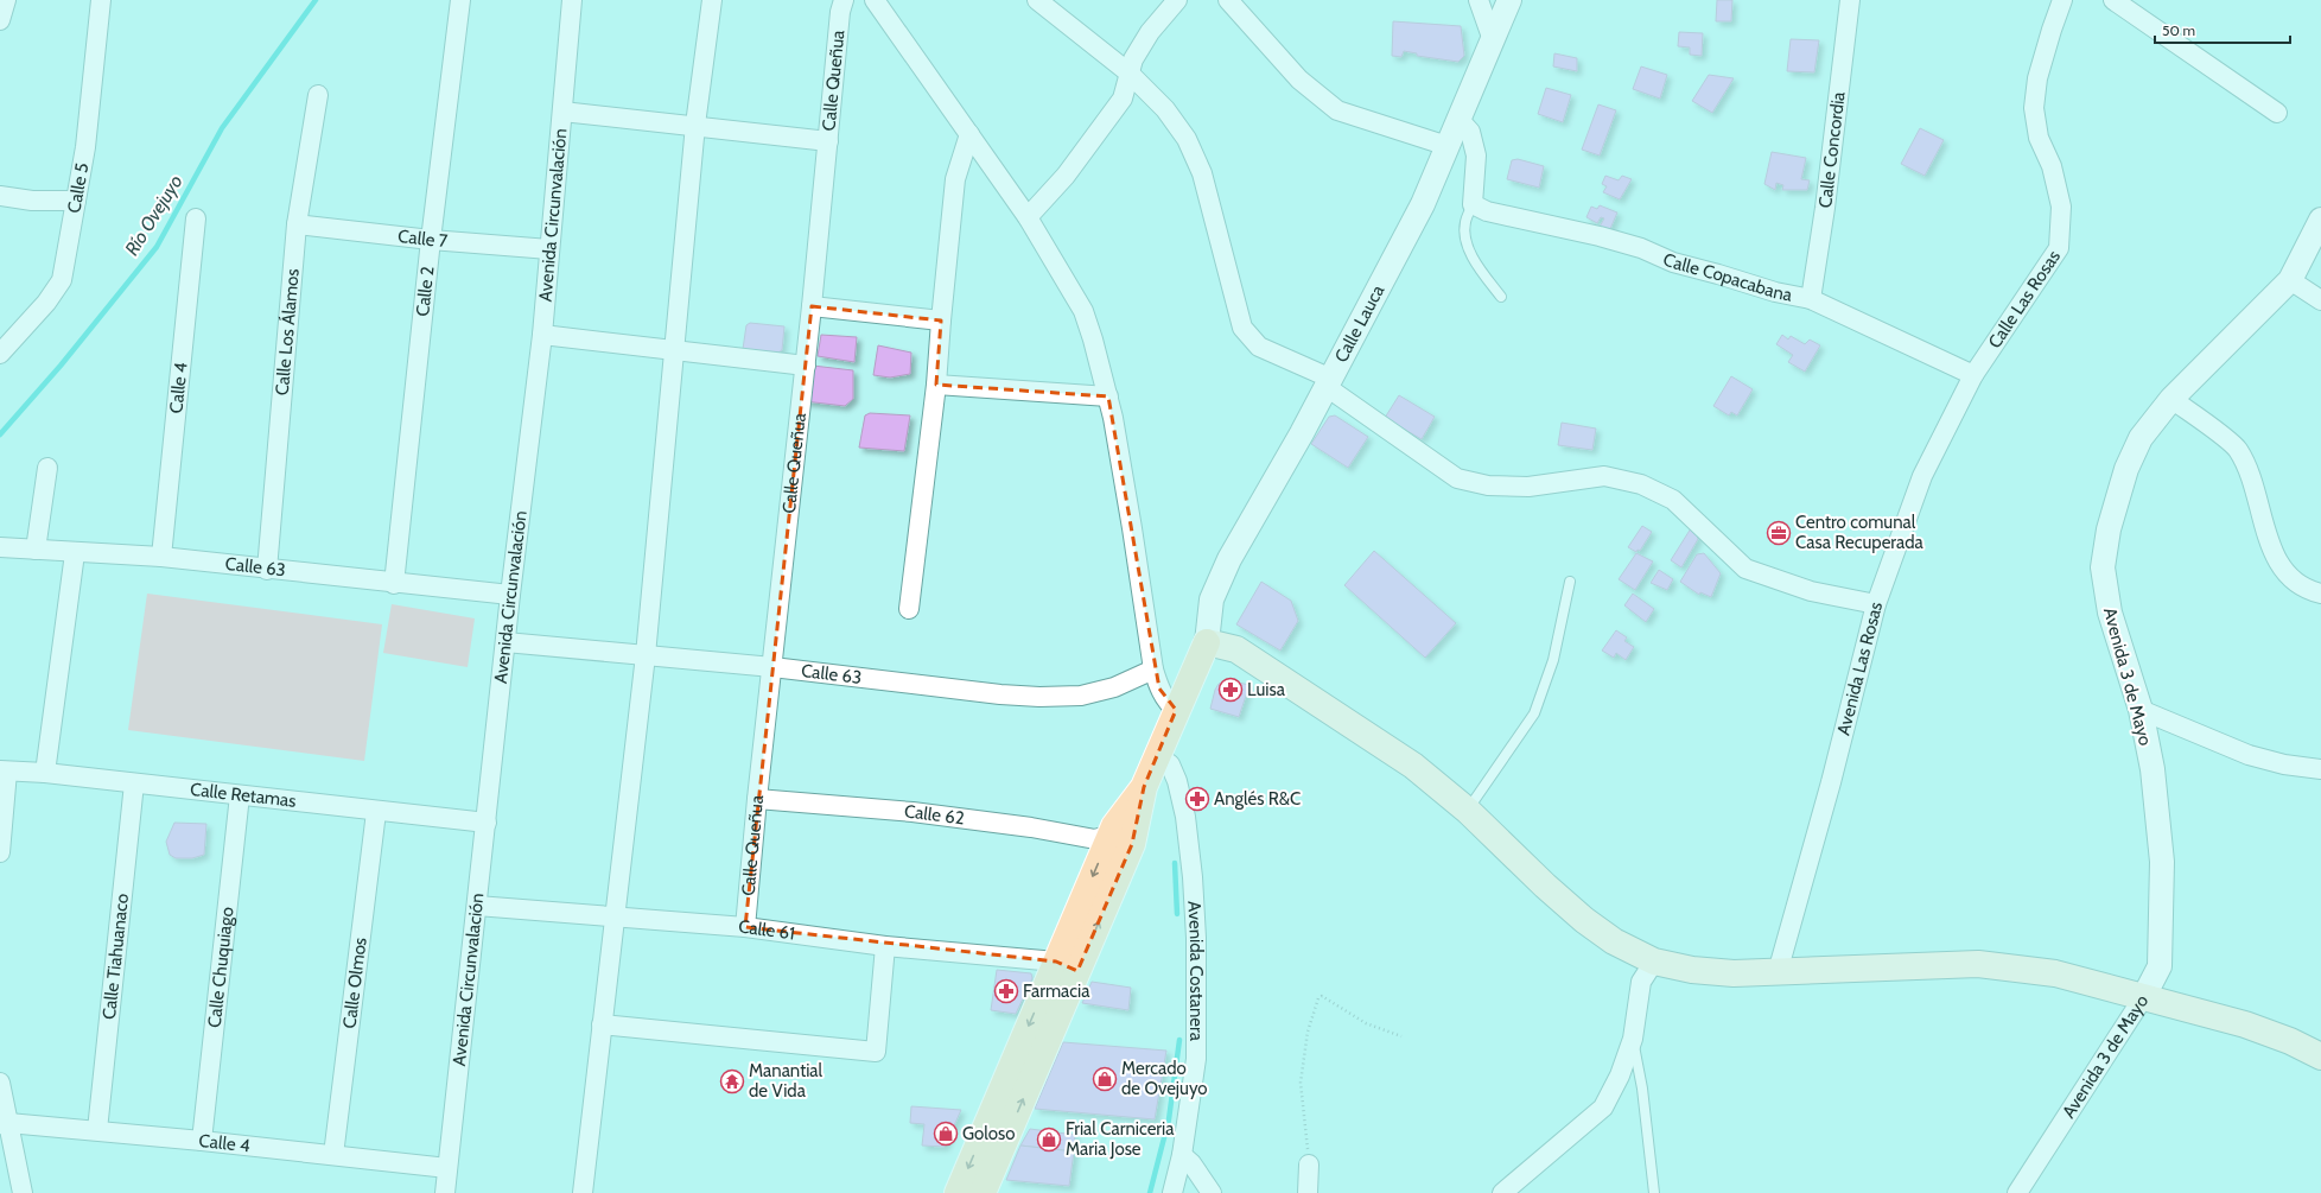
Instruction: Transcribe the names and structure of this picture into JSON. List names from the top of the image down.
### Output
{
  "streets": {
    "street": [
      "Calle Queñua",
      "Calle Concordia",
      "Calle 5",
      "Avenida Circunvalación",
      "Calle 7",
      "Calle Copacabana",
      "Calle 2",
      "Calle Las Rosas",
      "Calle Lauca",
      "Calle Los Álamos",
      "Calle 4",
      "Calle 63",
      "Avenida Las Rosas",
      "Avenida 3 de Mayo",
      "Calle Retamas",
      "Calle 62",
      "Calle 61",
      "Calle Tiahuanaco",
      "Calle Chuquiago",
      "Avenida Costanera",
      "Calle Olmos"
    ]
  },
  "crossings": [
    ["Calle Queñua", "Calle 63"],
    ["Calle Queñua", "Calle 62"],
    ["Calle Queñua", "Calle 61"],
    ["Calle Concordia", "Calle Copacabana"],
    ["Avenida Circunvalación", "Calle 7"],
    ["Avenida Circunvalación", "Calle 4"],
    ["Avenida Circunvalación", "Calle 63"],
    ["Avenida Circunvalación", "Calle Retamas"],
    ["Avenida Circunvalación", "Calle 61"],
    ["Calle 7", "Calle 2"],
    ["Calle 7", "Calle Los Álamos"],
    ["Calle Copacabana", "Calle Las Rosas"],
    ["Calle Copacabana", "Avenida Las Rosas"],
    ["Calle 2", "Calle 63"],
    ["Calle Las Rosas", "Avenida Las Rosas"],
    ["Calle Los Álamos", "Calle 63"],
    ["Calle 4", "Calle 63"],
    ["Calle 4", "Calle Tiahuanaco"],
    ["Calle 4", "Calle Chuquiago"],
    ["Calle 4", "Calle Olmos"],
    ["Calle Retamas", "Calle Tiahuanaco"],
    ["Calle Retamas", "Calle Chuquiago"],
    ["Calle Retamas", "Calle Olmos"]
  ],
  "water": ["Río Ovejuyo"],
  "places": {
    "office": ["Centro comunal Casa Recuperada"],
    "pharmacy": ["Luisa", "Anglés R&C", "Farmacia"],
    "shop": ["Mercado de Ovejuyo", "Goloso", "Frial Carniceria Maria Jose"],
    "temple": ["Manantial de Vida"]
  },
  "scale_bar": "50 m"
}
